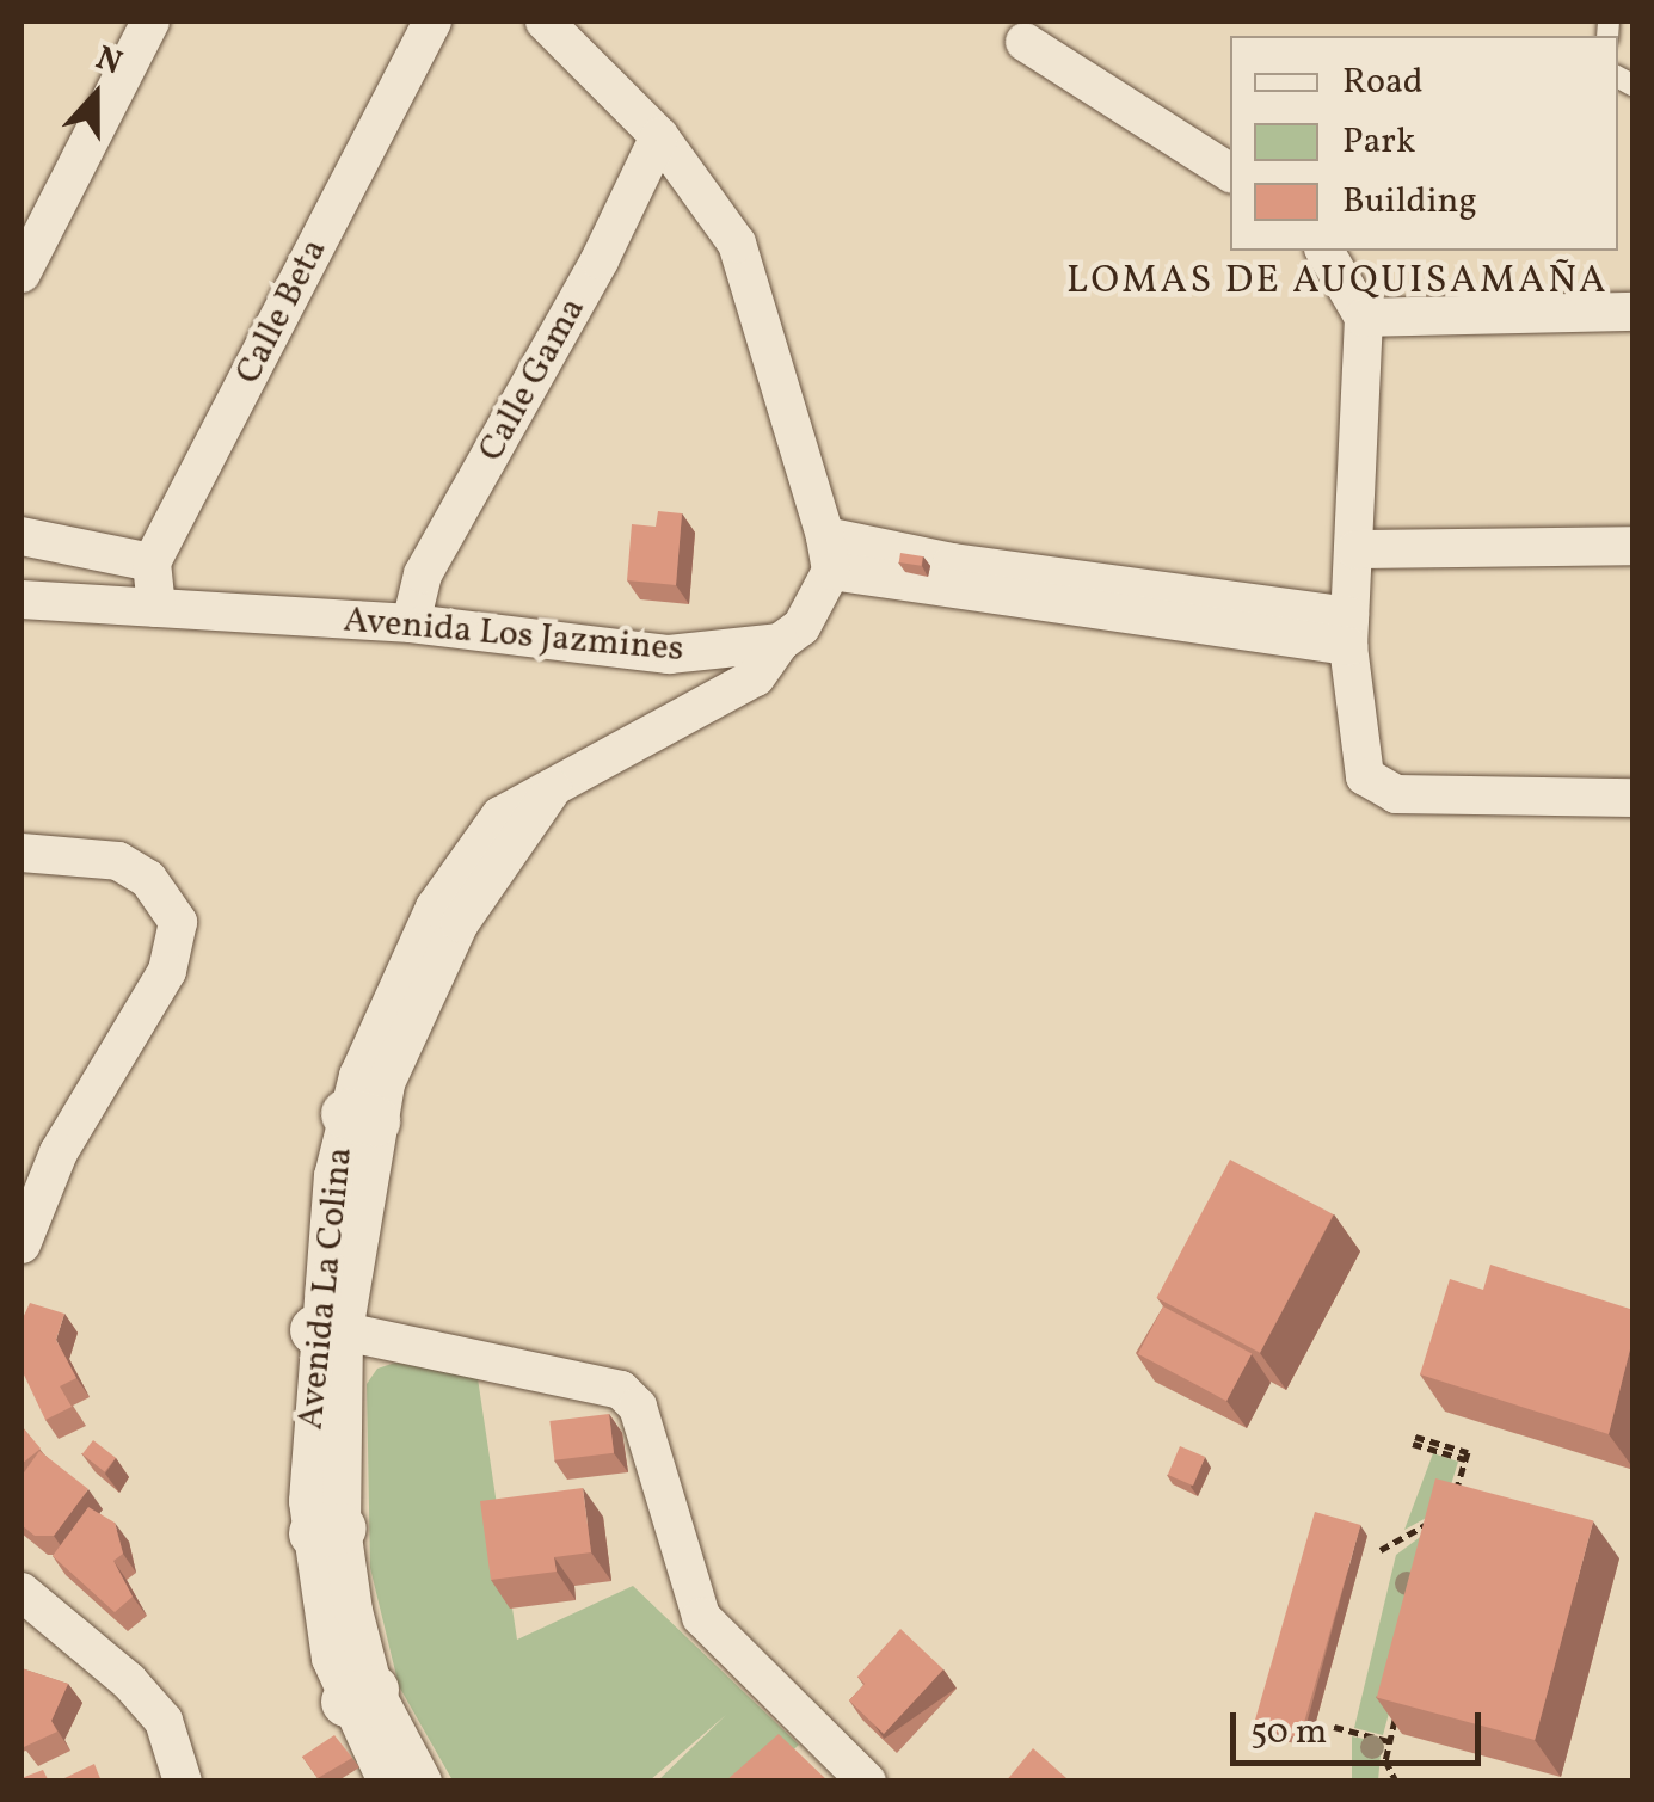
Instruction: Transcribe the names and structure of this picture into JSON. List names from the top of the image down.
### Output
{
  "streets": {
    "street": [
      "Calle Beta",
      "Calle Gama",
      "Avenida Los Jazmines",
      "Avenida La Colina"
    ]
  },
  "crossings": [
    ["Calle Gama", "Avenida Los Jazmines"],
    ["Avenida Los Jazmines", "Avenida La Colina"]
  ],
  "districts": ["LOMAS DE AUQUISAMAÑA"],
  "legend": ["Road", "Park", "Building"],
  "scale_bar": "50 m",
  "north": "top"
}
